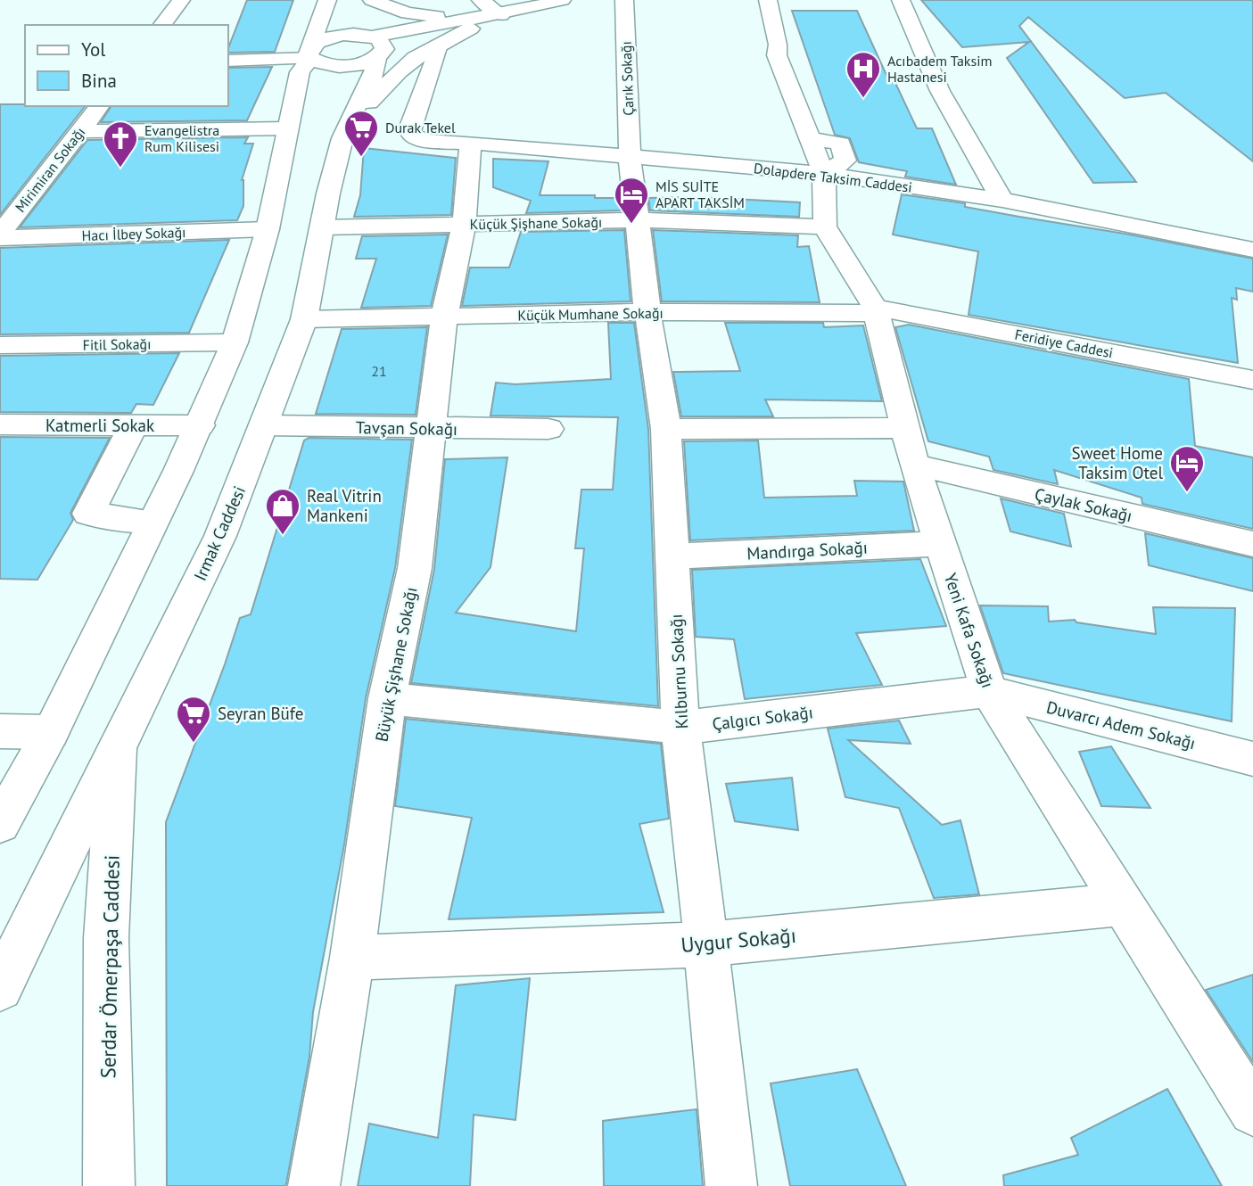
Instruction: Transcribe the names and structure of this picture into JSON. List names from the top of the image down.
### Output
{
  "streets": {
    "street": [
      "Çarık Sokağı",
      "Mirimiran Sokağı",
      "Dolapdere Taksim Caddesi",
      "Küçük Şişhane Sokağı",
      "Hacı İlbey Sokağı",
      "Küçük Mumhane Sokağı",
      "Feridiye Caddesi",
      "Fitil Sokağı",
      "Katmerli Sokak",
      "Tavşan Sokağı",
      "Çaylak Sokağı",
      "Irmak Caddesi",
      "Mandırga Sokağı",
      "Yeni Kafa Sokağı",
      "Büyük Şişhane Sokağı",
      "Kılburnu Sokağı",
      "Çalgıcı Sokağı",
      "Duvarcı Adem Sokağı",
      "Uygur Sokağı",
      "Serdar Ömerpaşa Caddesi"
    ]
  },
  "crossings": [
    ["Çarık Sokağı", "Dolapdere Taksim Caddesi"],
    ["Çarık Sokağı", "Kılburnu Sokağı"],
    ["Mirimiran Sokağı", "Hacı İlbey Sokağı"],
    ["Dolapdere Taksim Caddesi", "Büyük Şişhane Sokağı"],
    ["Dolapdere Taksim Caddesi", "Kılburnu Sokağı"],
    ["Küçük Şişhane Sokağı", "Irmak Caddesi"],
    ["Küçük Şişhane Sokağı", "Yeni Kafa Sokağı"],
    ["Küçük Şişhane Sokağı", "Büyük Şişhane Sokağı"],
    ["Küçük Şişhane Sokağı", "Kılburnu Sokağı"],
    ["Küçük Mumhane Sokağı", "Feridiye Caddesi"],
    ["Küçük Mumhane Sokağı", "Irmak Caddesi"],
    ["Küçük Mumhane Sokağı", "Yeni Kafa Sokağı"],
    ["Küçük Mumhane Sokağı", "Büyük Şişhane Sokağı"],
    ["Küçük Mumhane Sokağı", "Kılburnu Sokağı"],
    ["Feridiye Caddesi", "Yeni Kafa Sokağı"],
    ["Tavşan Sokağı", "Irmak Caddesi"],
    ["Tavşan Sokağı", "Büyük Şişhane Sokağı"],
    ["Çaylak Sokağı", "Yeni Kafa Sokağı"],
    ["Irmak Caddesi", "Serdar Ömerpaşa Caddesi"],
    ["Mandırga Sokağı", "Yeni Kafa Sokağı"],
    ["Mandırga Sokağı", "Kılburnu Sokağı"],
    ["Yeni Kafa Sokağı", "Çalgıcı Sokağı"],
    ["Yeni Kafa Sokağı", "Duvarcı Adem Sokağı"],
    ["Yeni Kafa Sokağı", "Uygur Sokağı"],
    ["Büyük Şişhane Sokağı", "Çalgıcı Sokağı"],
    ["Büyük Şişhane Sokağı", "Uygur Sokağı"],
    ["Kılburnu Sokağı", "Çalgıcı Sokağı"],
    ["Kılburnu Sokağı", "Uygur Sokağı"],
    ["Çalgıcı Sokağı", "Duvarcı Adem Sokağı"]
  ],
  "places": {
    "hospital": ["Acıbadem Taksim Hastanesi"],
    "supermarket": ["Durak Tekel", "Seyran Büfe"],
    "church": ["Evangelistra Rum Kilisesi"],
    "hotel": ["MİS SUİTE APART TAKSİM", "Sweet Home Taksim Otel"],
    "shop": ["Real Vitrin Mankeni"]
  },
  "house_numbers": ["21"],
  "legend": ["Yol", "Bina"]
}
